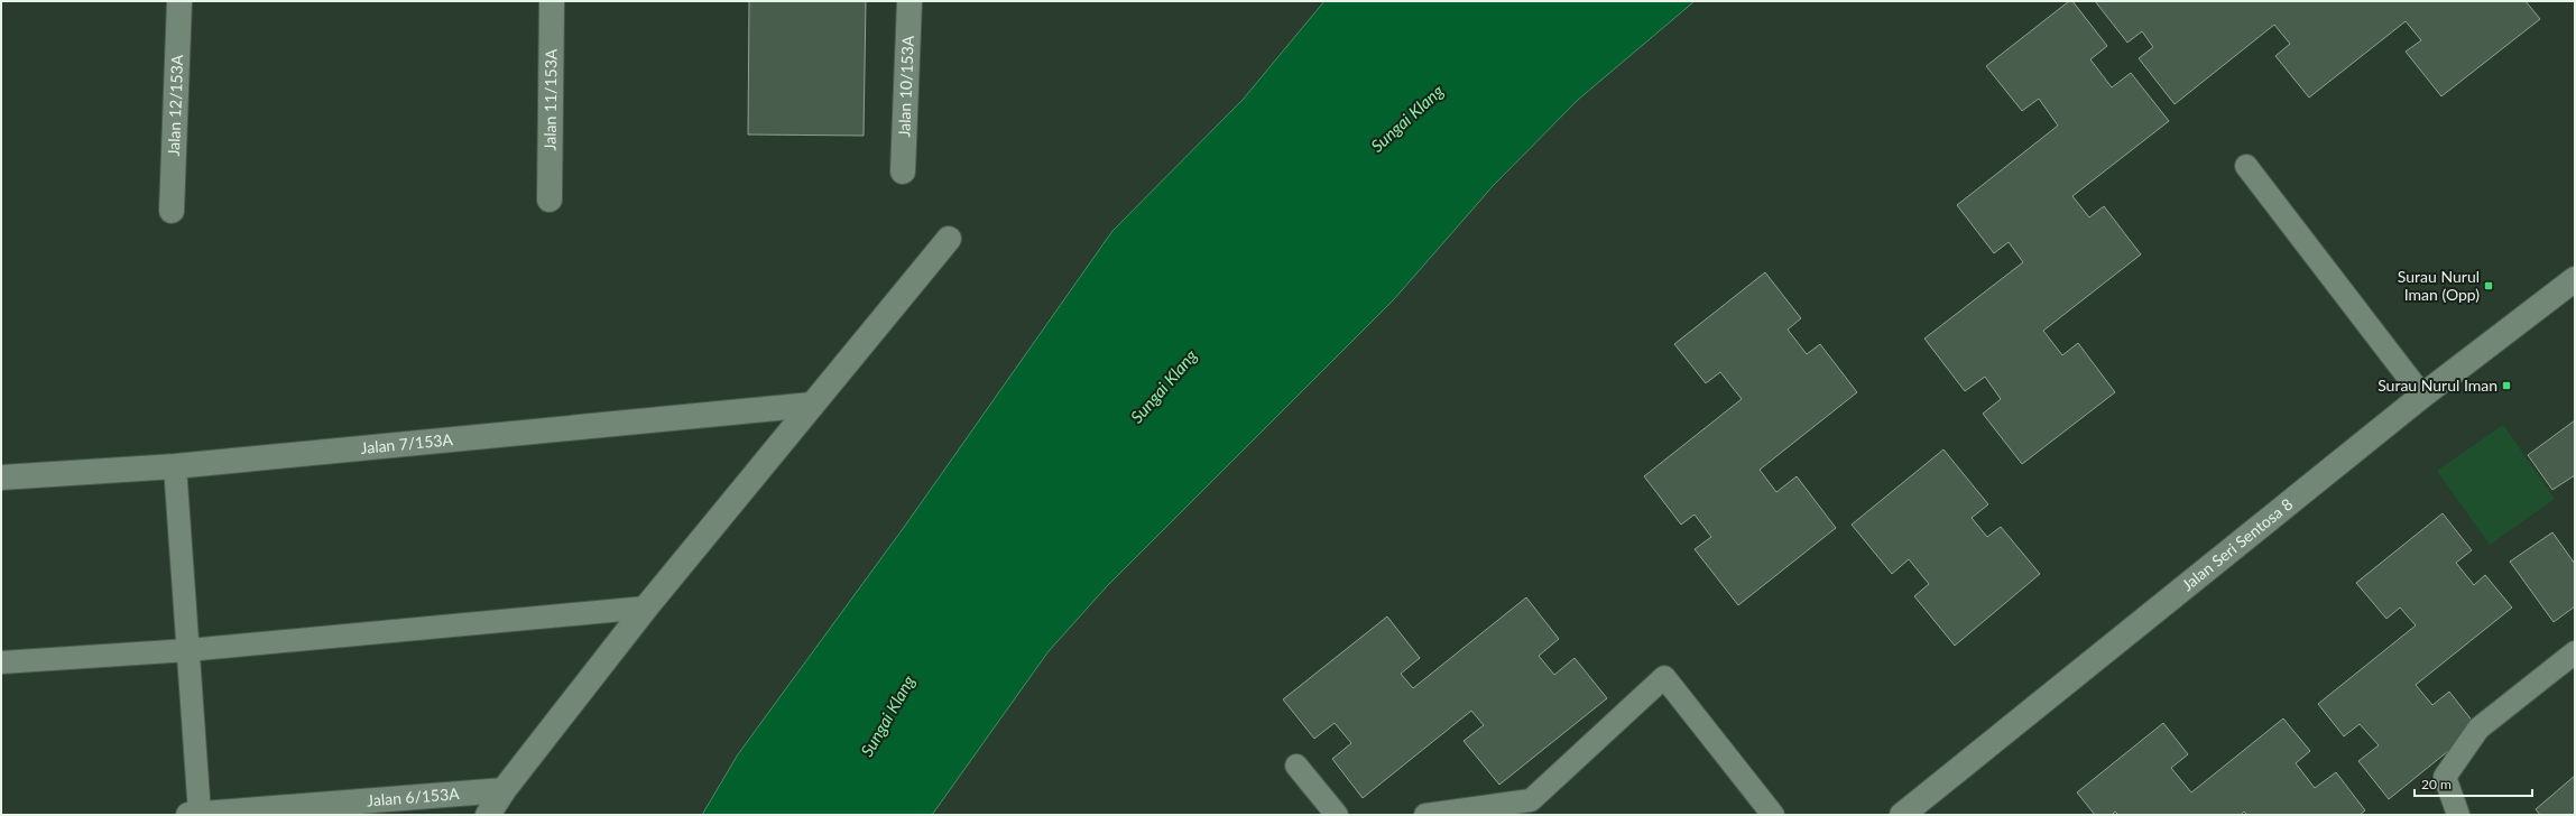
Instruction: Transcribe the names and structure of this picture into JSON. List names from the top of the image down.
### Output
{
  "streets": {
    "street": [
      "Jalan 10/153A",
      "Jalan 11/153A",
      "Jalan 12/153A",
      "Jalan 7/153A",
      "Jalan Seri Sentosa 8",
      "Jalan 6/153A"
    ]
  },
  "water": ["Sungai Klang"],
  "places": {
    "transit": ["Surau Nurul Iman (Opp)", "Surau Nurul Iman"]
  },
  "scale_bar": "20 m"
}
